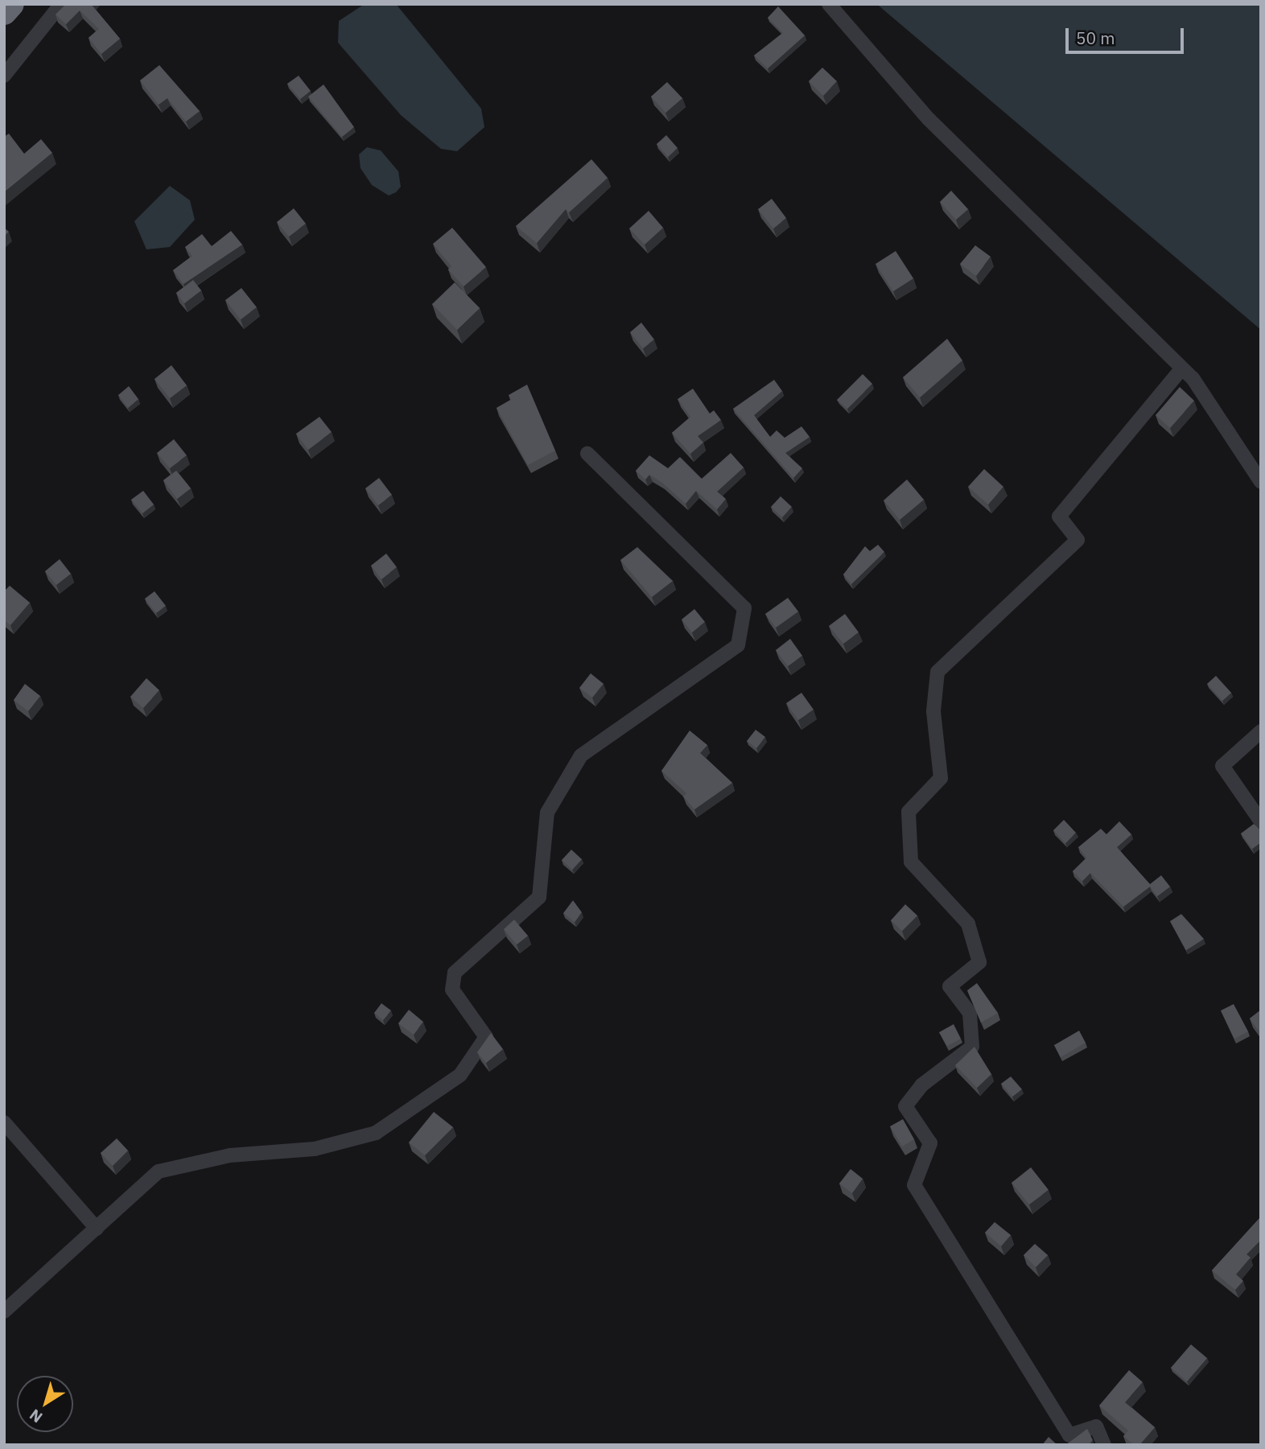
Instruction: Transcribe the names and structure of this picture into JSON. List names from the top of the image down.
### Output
{
  "scale_bar": "50 m",
  "north": "bottom left"
}
